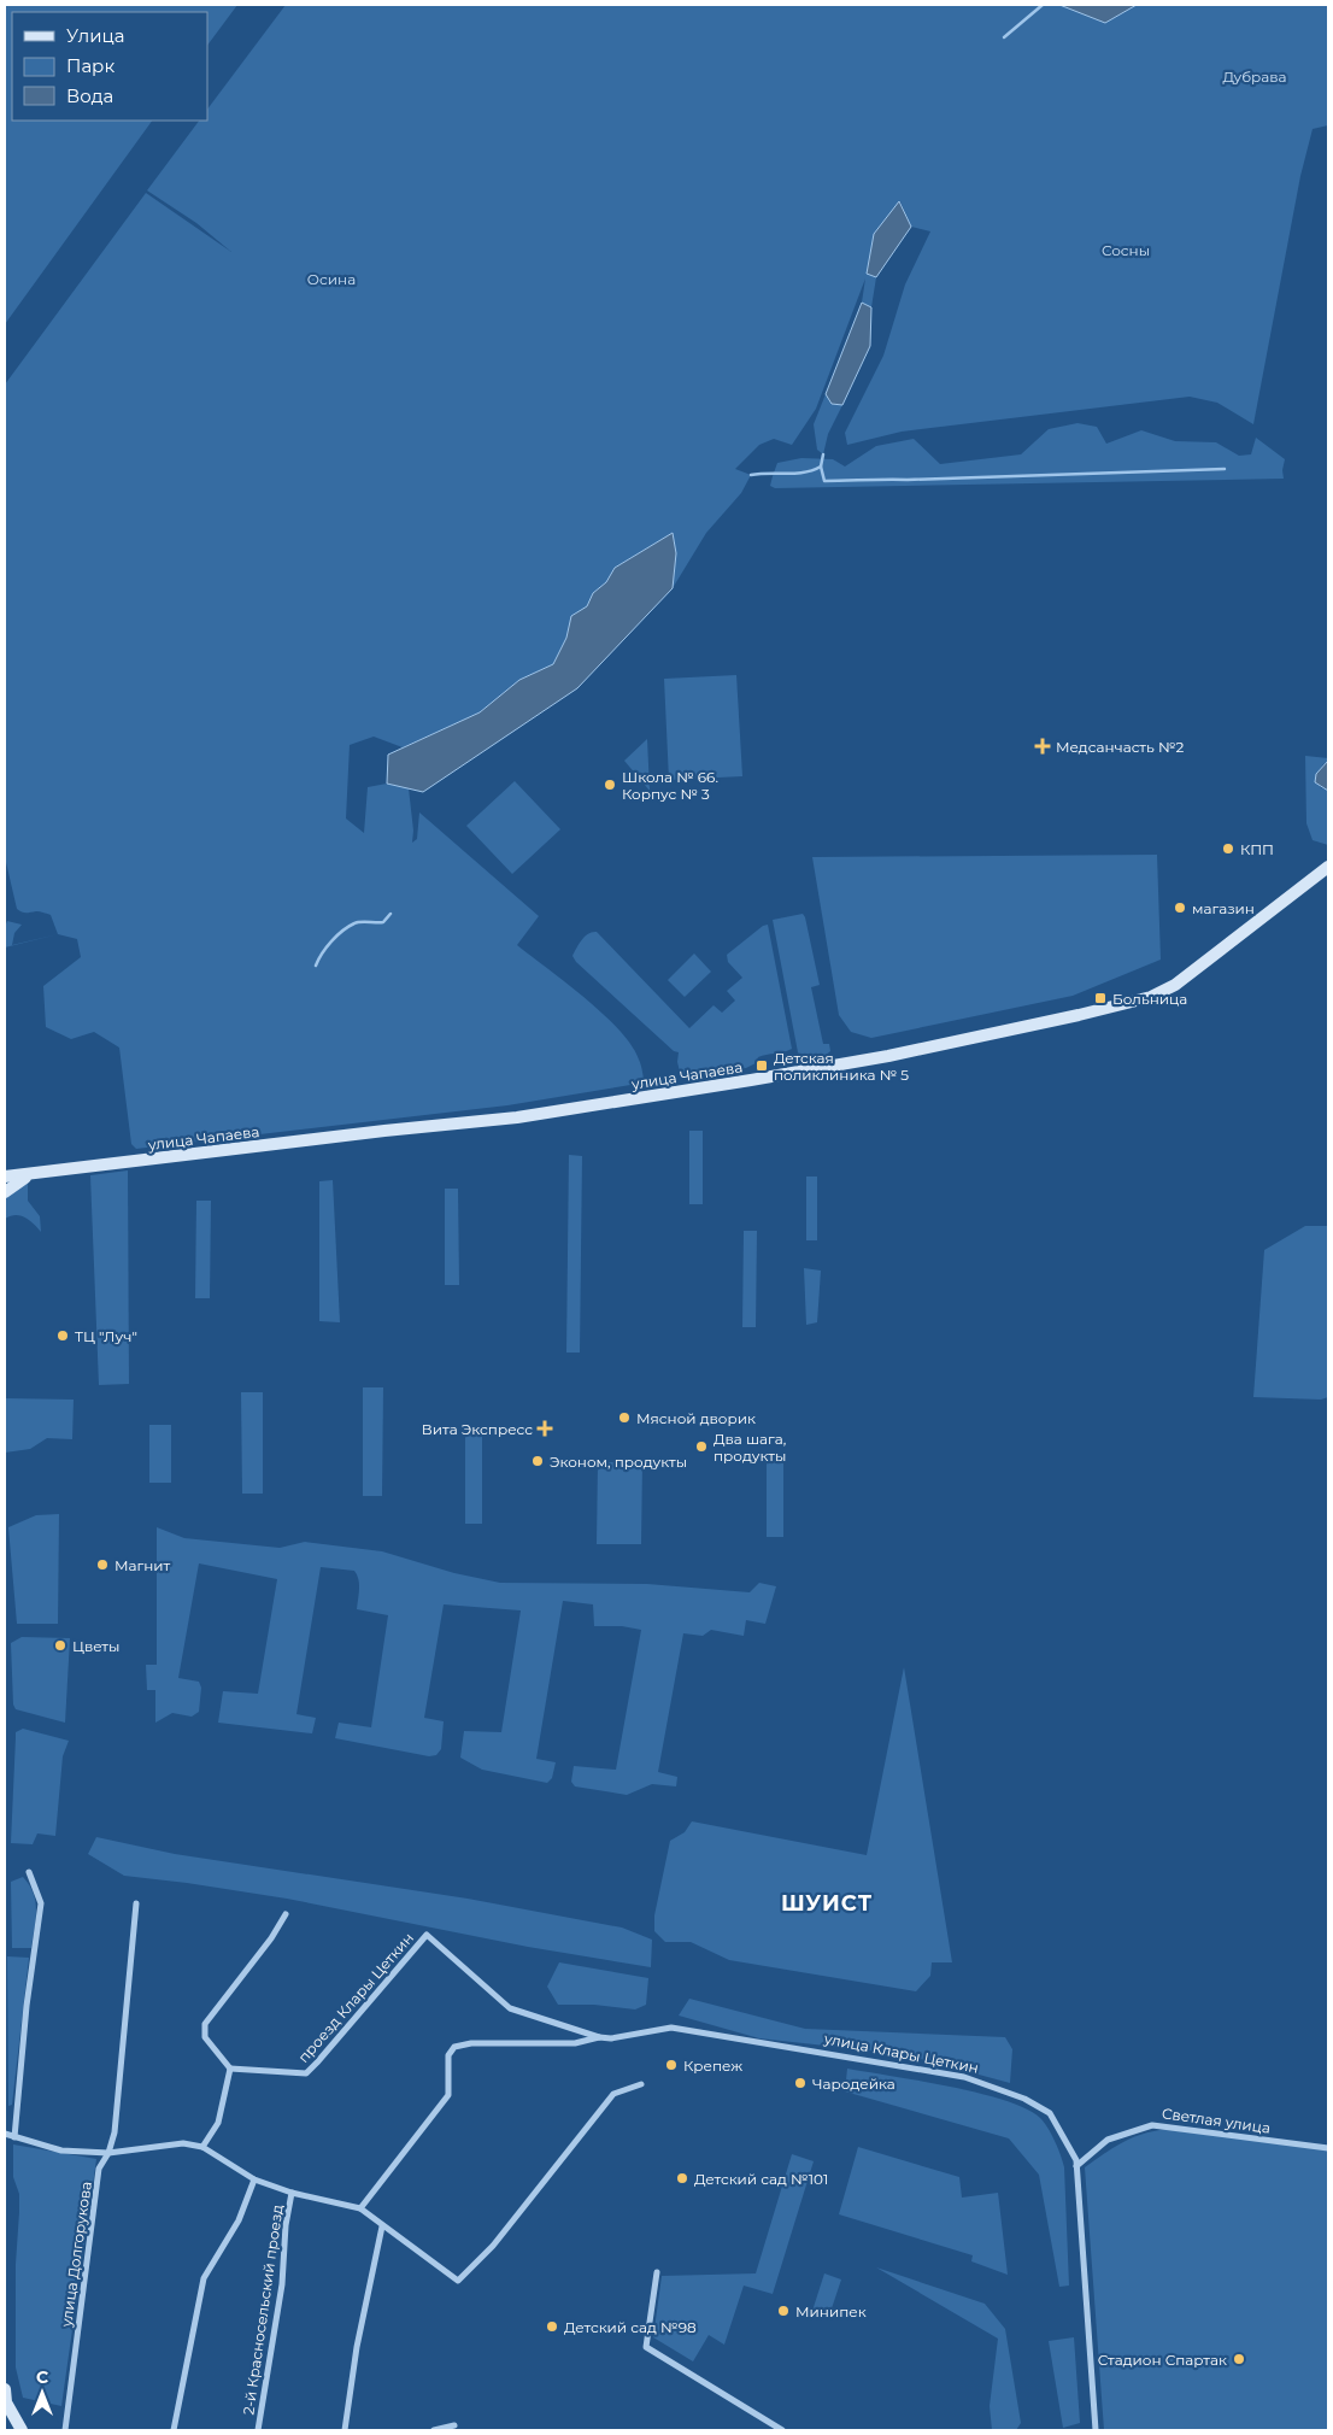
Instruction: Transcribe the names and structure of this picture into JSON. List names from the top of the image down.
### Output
{
  "streets": {
    "street": [
      "улица Чапаева",
      "проезд Клары Цеткин",
      "улица Клары Цеткин",
      "Светлая улица",
      "улица Долгорукова",
      "2-й Красносельский проезд"
    ]
  },
  "crossings": [
    ["проезд Клары Цеткин", "улица Клары Цеткин"],
    ["улица Клары Цеткин", "Светлая улица"]
  ],
  "districts": ["ШУИСТ"],
  "parks": ["Дубрава", "Сосны", "Осина"],
  "places": {
    "health": ["Медсанчасть №2", "Вита Экспресс"],
    "other": [
      "Школа № 66. Корпус № 3",
      "КПП",
      "магазин",
      "ТЦ \"Луч\"",
      "Мясной дворик",
      "Два шага, продукты",
      "Эконом, продукты",
      "Магнит",
      "Цветы",
      "Крепеж",
      "Чародейка",
      "Детский сад №101",
      "Минипек",
      "Детский сад №98",
      "Стадион Спартак"
    ],
    "transit": ["Больница", "Детская поликлиника № 5"]
  },
  "legend": ["Улица", "Парк", "Вода"],
  "north": "top"
}
